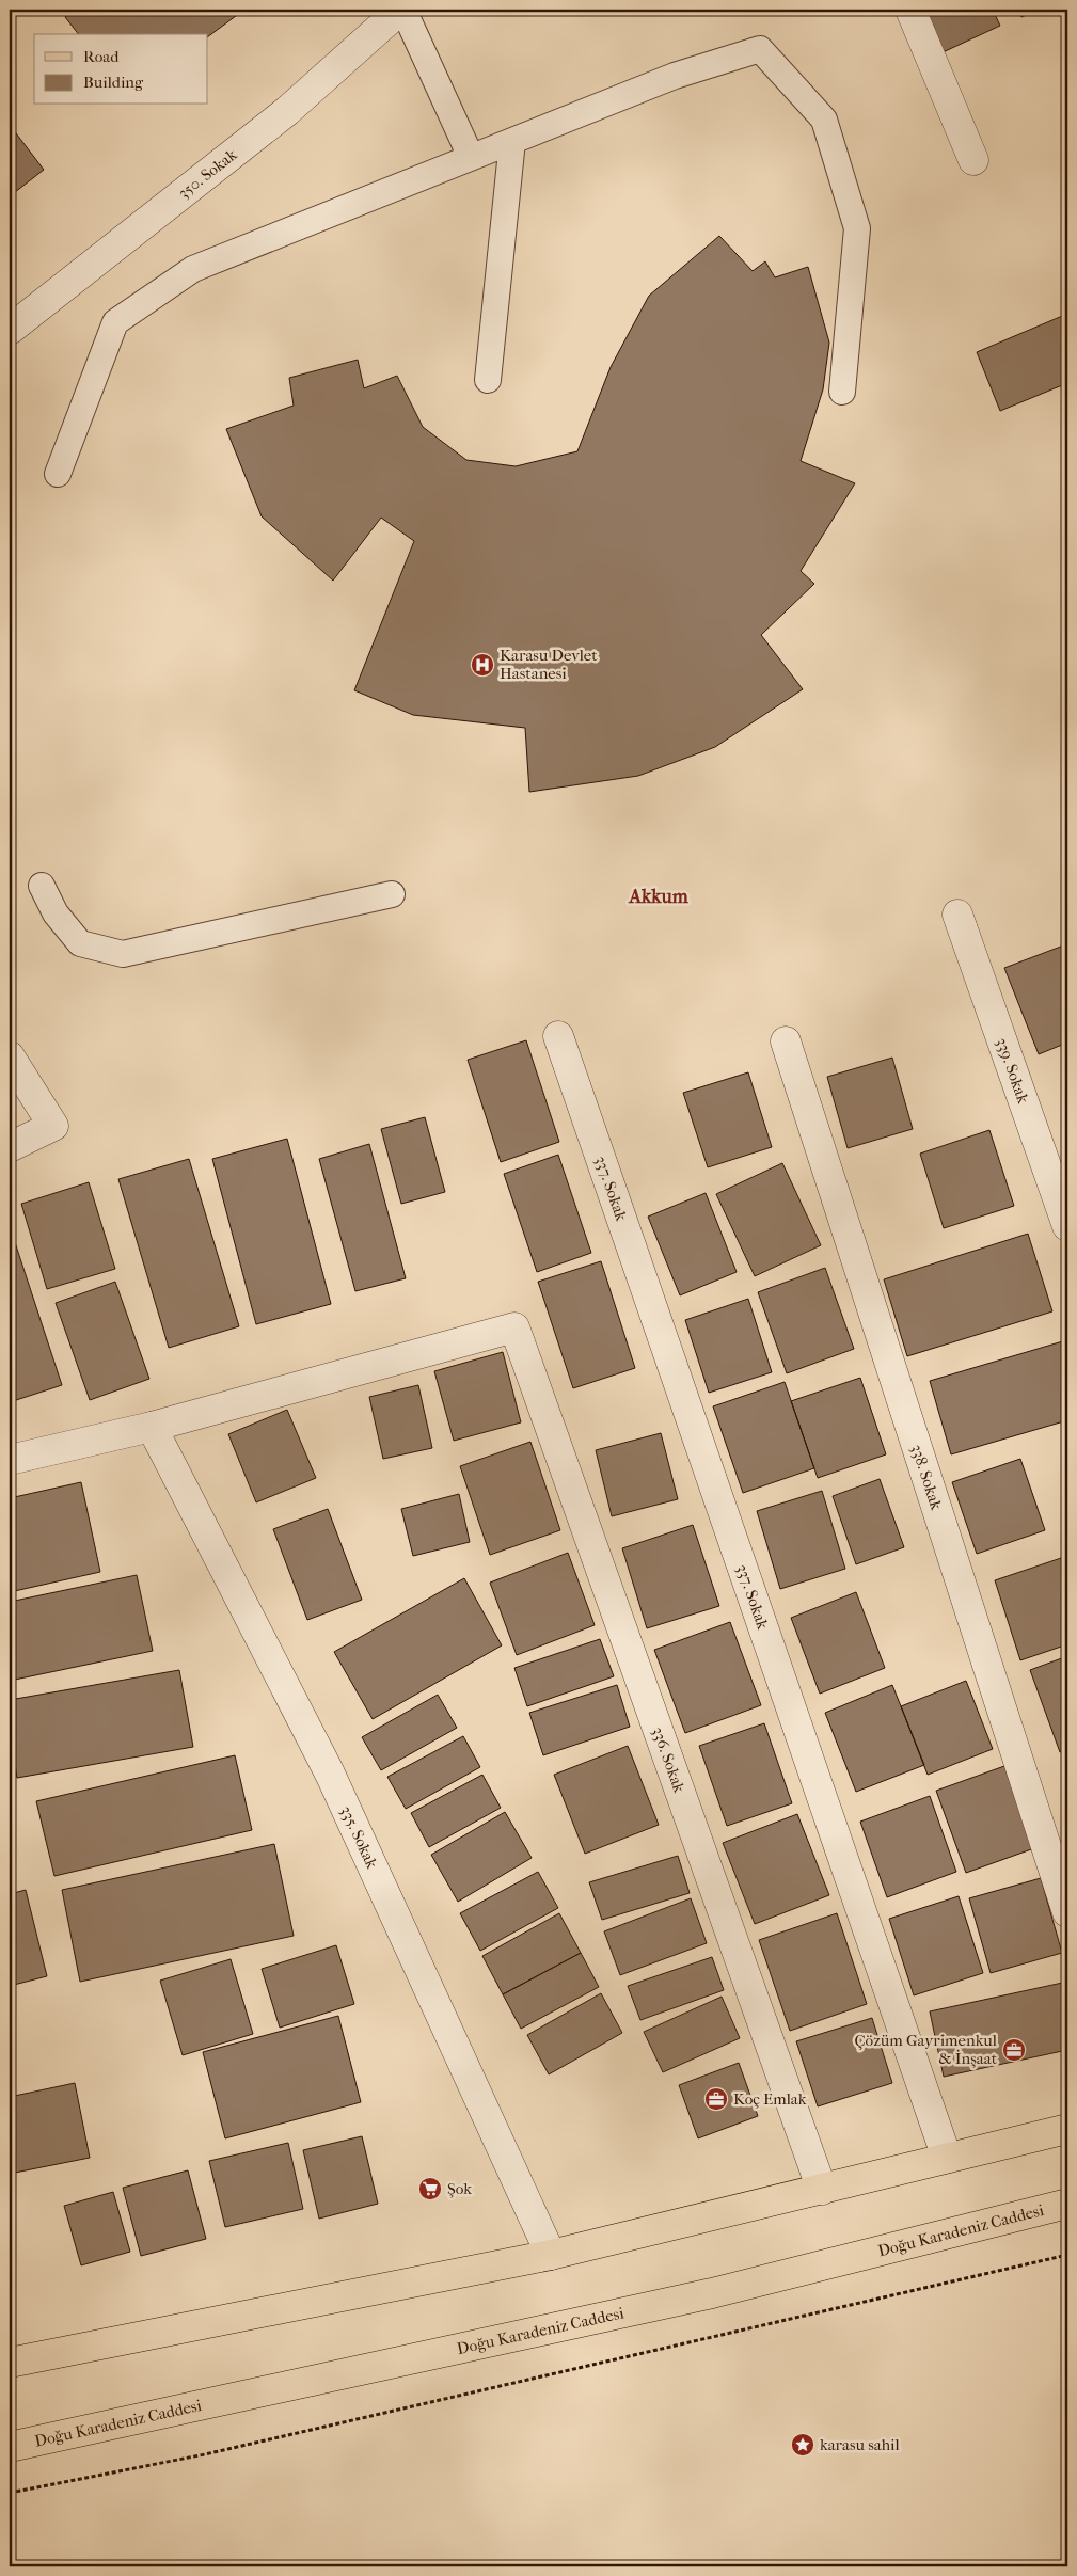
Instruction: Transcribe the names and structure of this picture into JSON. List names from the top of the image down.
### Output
{
  "streets": {
    "main road": ["Doğu Karadeniz Caddesi"],
    "street": [
      "350. Sokak",
      "339. Sokak",
      "337. Sokak",
      "338. Sokak",
      "336. Sokak",
      "335. Sokak"
    ]
  },
  "crossings": [
    ["336. Sokak", "335. Sokak"]
  ],
  "districts": ["Akkum"],
  "places": {
    "hospital": ["Karasu Devlet Hastanesi"],
    "office": ["Çözüm Gayrimenkul & İnşaat", "Koç Emlak"],
    "supermarket": ["Şok"],
    "place": ["karasu sahil"]
  },
  "legend": ["Road", "Building"]
}
